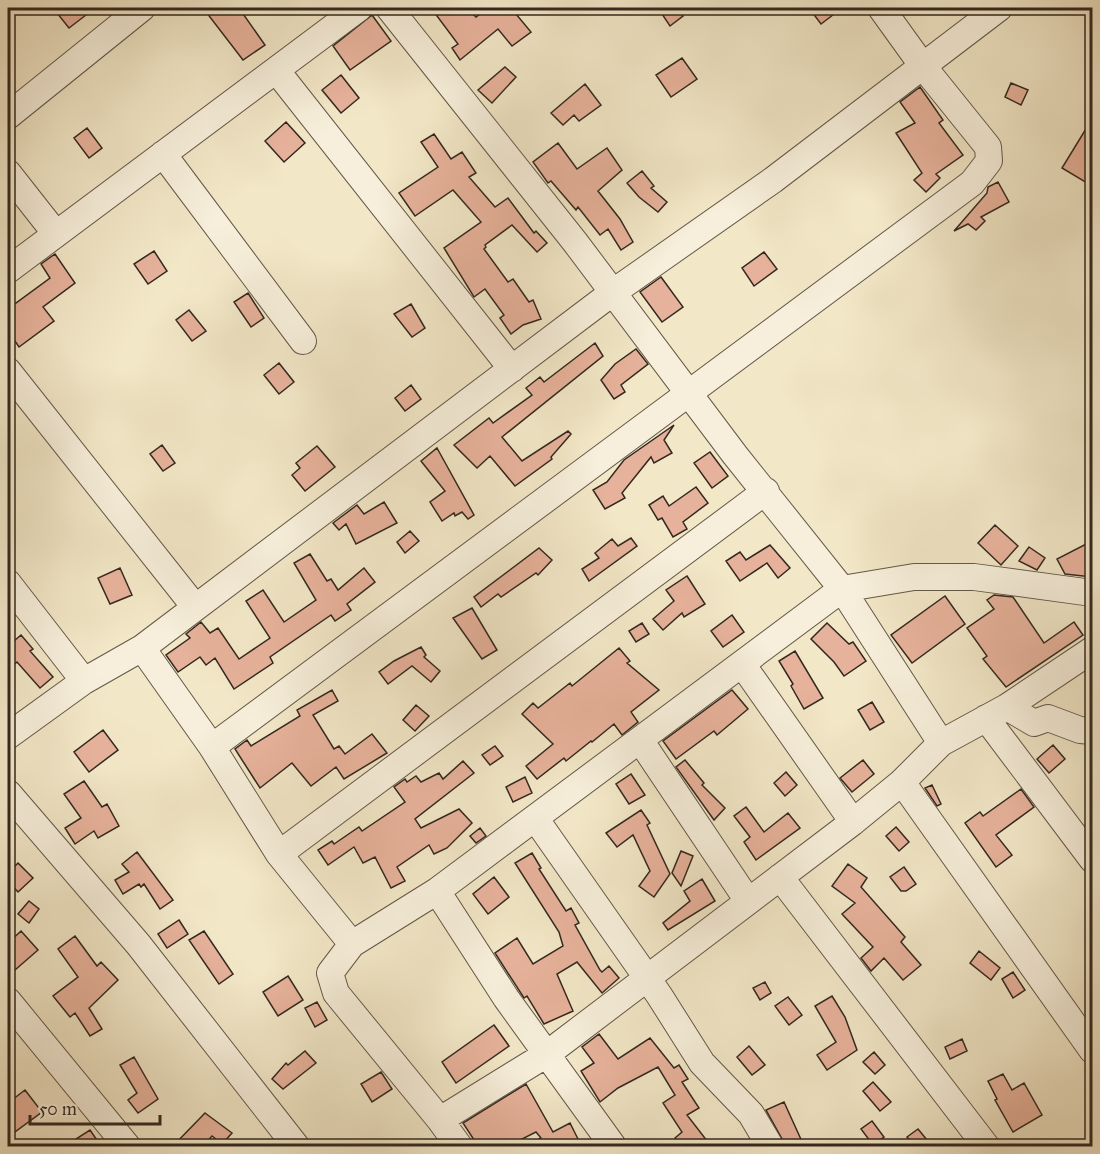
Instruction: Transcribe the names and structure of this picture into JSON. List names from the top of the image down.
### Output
{
  "scale_bar": "50 m"
}
